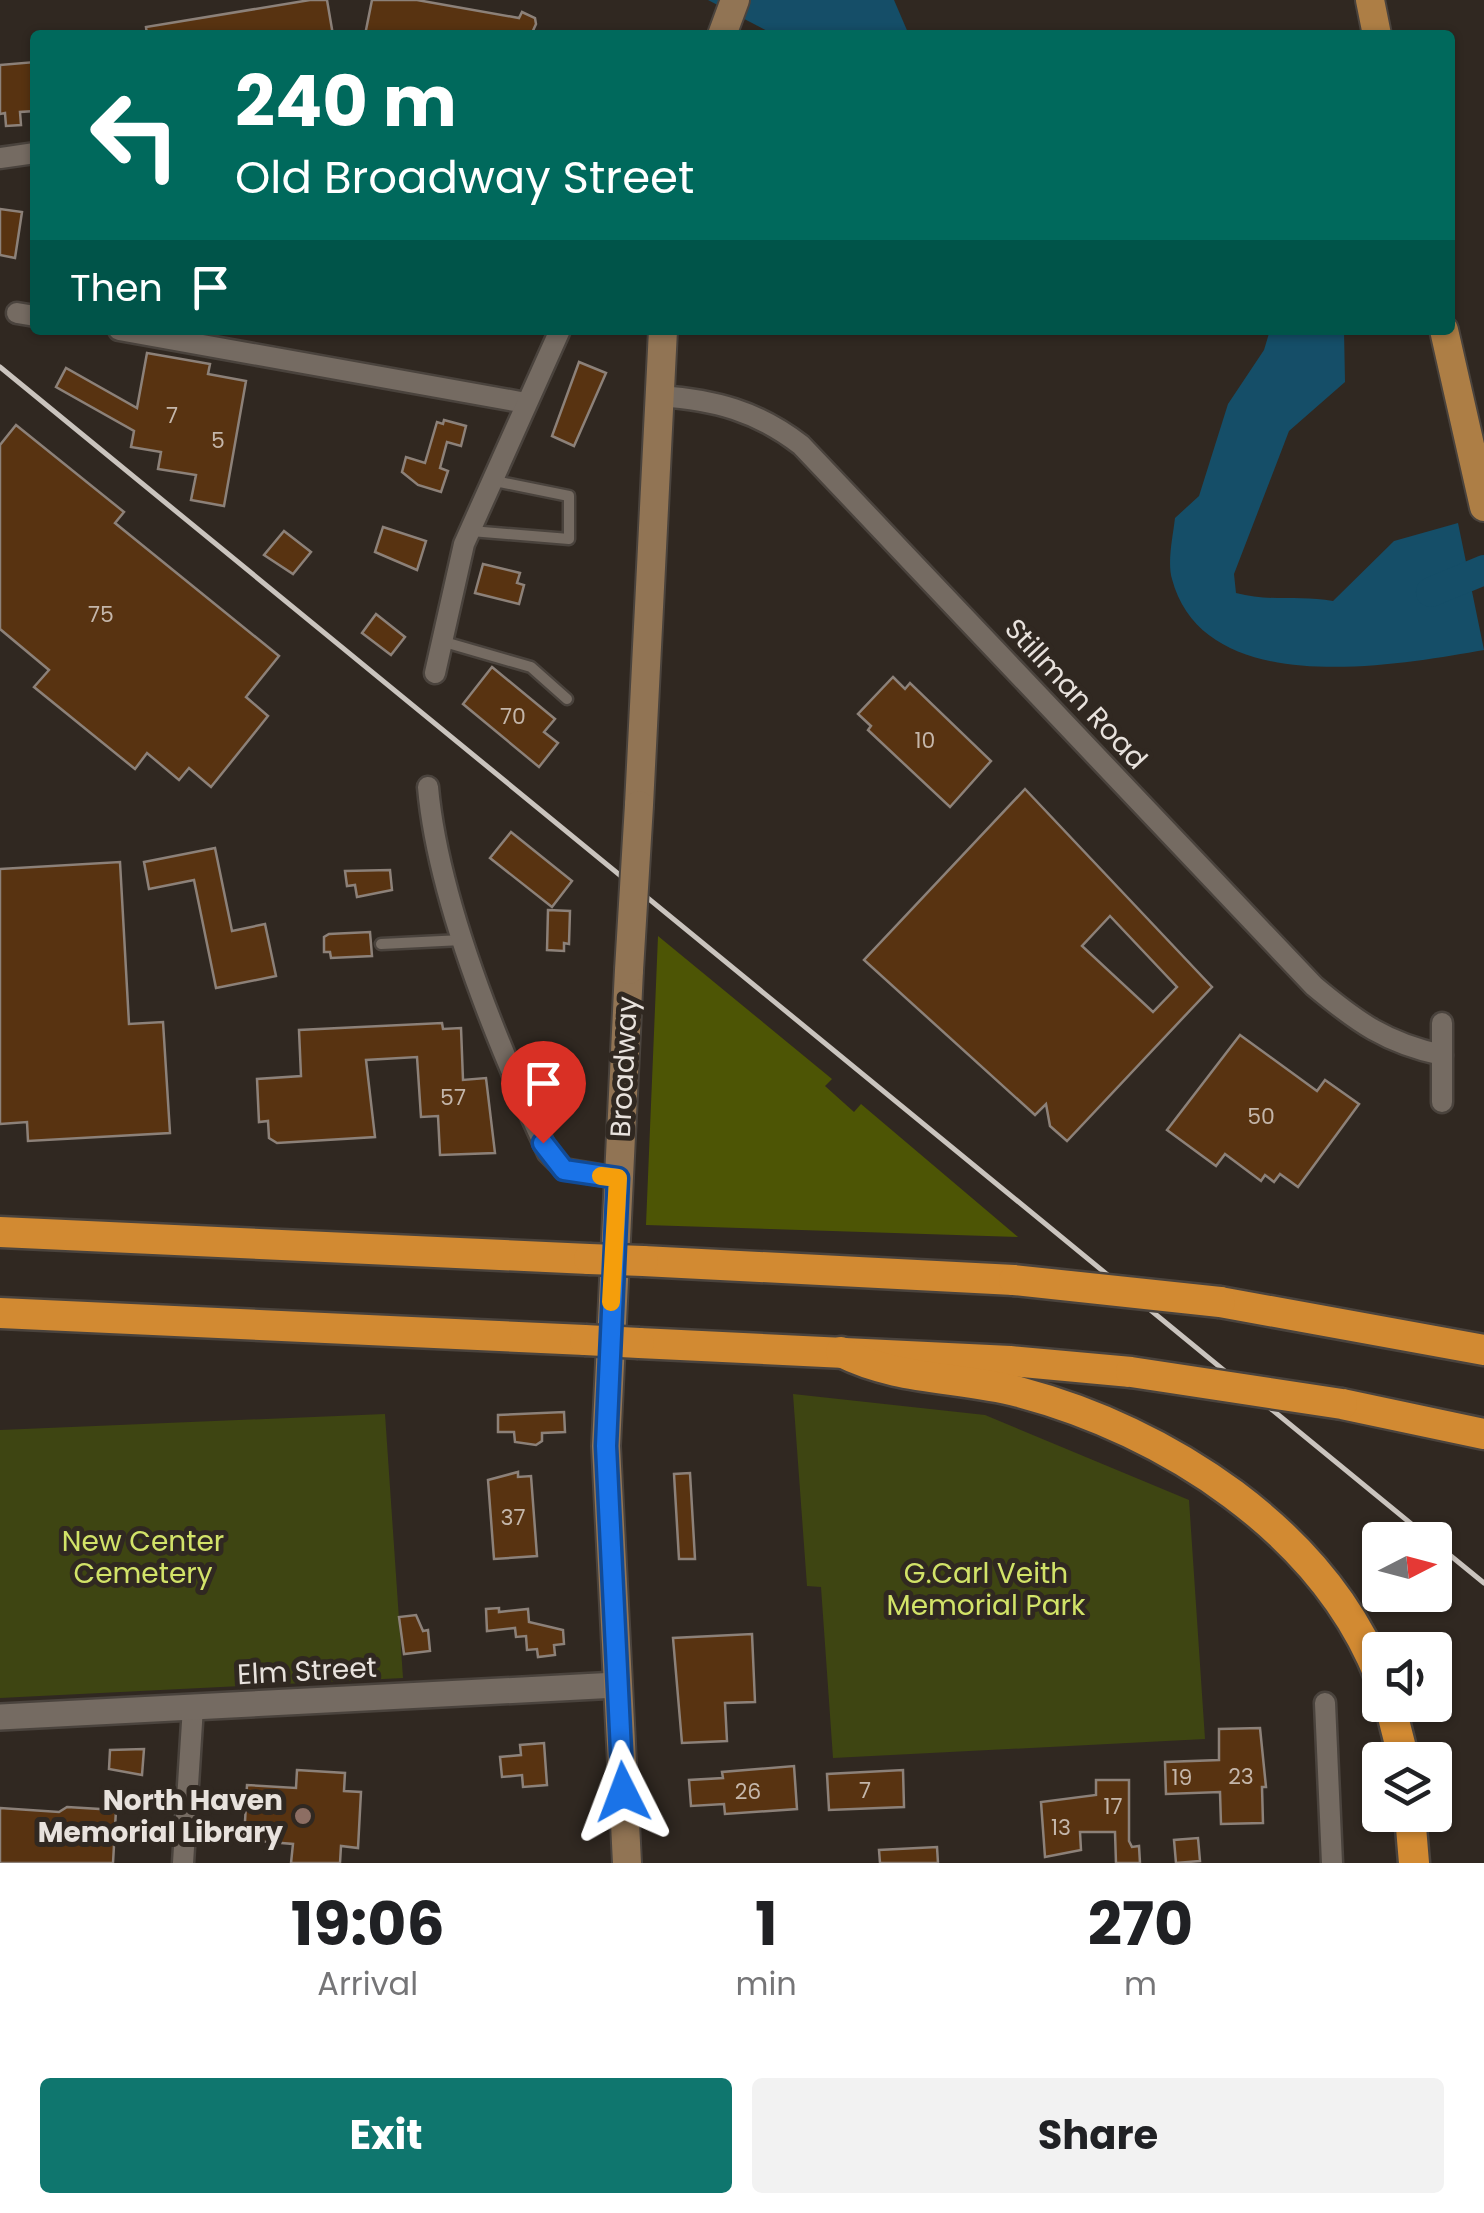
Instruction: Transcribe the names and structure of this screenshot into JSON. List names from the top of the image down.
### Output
{
  "streets": {
    "main road": ["Broadway"],
    "street": ["Stillman Road", "Elm Street"]
  },
  "crossings": [
    ["Stillman Road", "Broadway"],
    ["Broadway", "Elm Street"]
  ],
  "parks": ["New Center Cemetery", "G.Carl Veith Memorial Park"],
  "places": ["North Haven Memorial Library"],
  "house_numbers": [
    "7",
    "5",
    "75",
    "70",
    "10",
    "57",
    "50",
    "37",
    "23",
    "19",
    "7",
    "26",
    "17",
    "13"
  ],
  "north": "right",
  "page": {
    "turn": ["240 m", "Old Broadway Street"],
    "then": "Then",
    "eta": [
      "19:06",
      "Arrival",
      "1",
      "min",
      "270",
      "m"
    ],
    "buttons": ["Exit", "Share"]
  }
}
